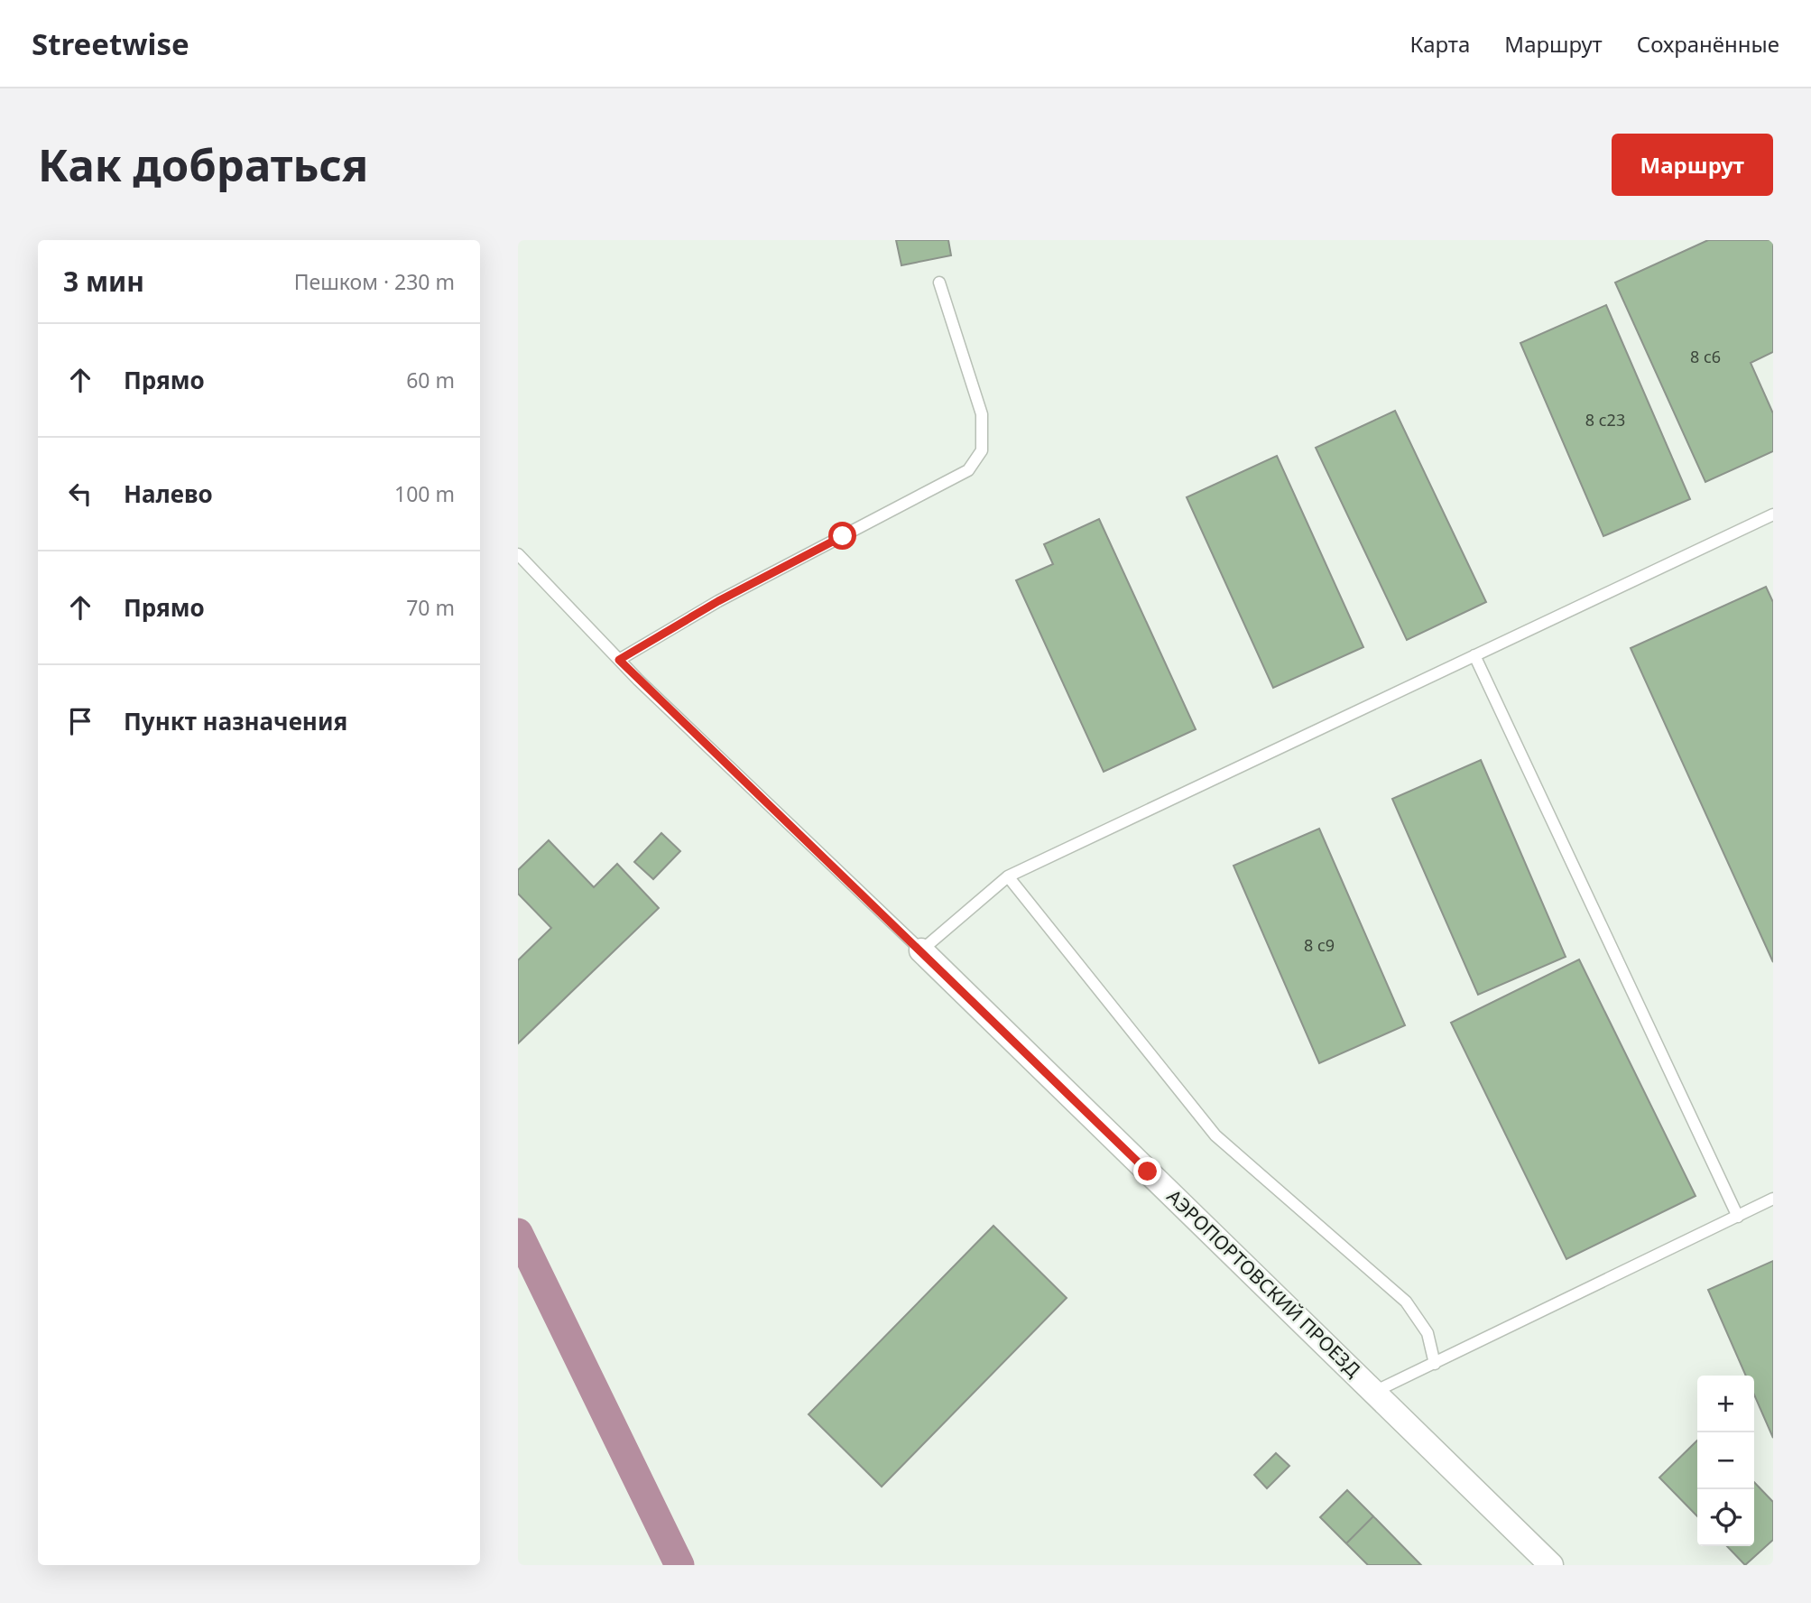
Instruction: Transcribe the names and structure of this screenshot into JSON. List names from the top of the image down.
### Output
{
  "streets": {
    "street": ["АЭРОПОРТОВСКИЙ ПРОЕЗД"]
  },
  "house_numbers": ["8 с6", "8 с23", "8 с9"],
  "page": {
    "header": "Streetwise",
    "nav": ["Карта", "Маршрут", "Сохранённые"],
    "buttons": "Маршрут",
    "title": "Как добраться",
    "heading": ["3 мин", "Пешком · 230 m"],
    "list": [
      ["Прямо", "60 m"],
      ["Налево", "100 m"],
      ["Прямо", "70 m"],
      "Пункт назначения"
    ],
    "map_buttons": ["+", "−"]
  }
}
